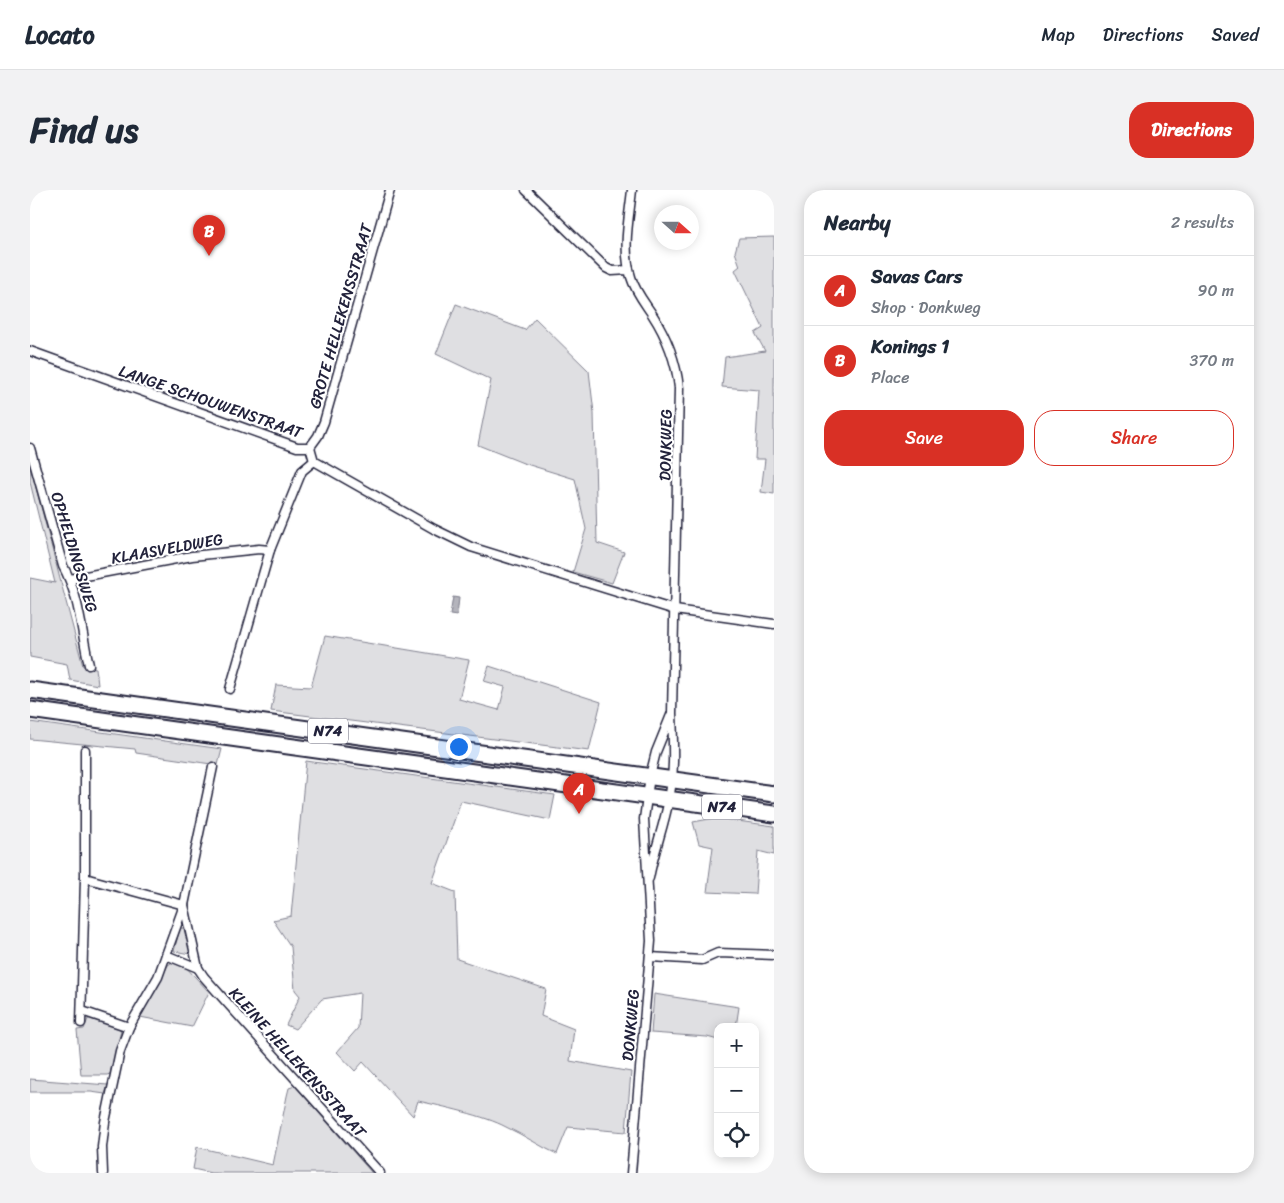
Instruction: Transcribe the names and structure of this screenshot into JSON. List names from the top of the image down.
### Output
{
  "streets": {
    "highway": ["N74"],
    "street": [
      "GROTE HELLEKENSSTRAAT",
      "LANGE SCHOUWENSTRAAT",
      "DONKWEG",
      "KLAASVELDWEG",
      "OPHELDINGSWEG",
      "KLEINE HELLEKENSSTRAAT"
    ]
  },
  "crossings": [
    ["GROTE HELLEKENSSTRAAT", "LANGE SCHOUWENSTRAAT"],
    ["DONKWEG", "N74"],
    ["KLAASVELDWEG", "OPHELDINGSWEG"]
  ],
  "north": "right",
  "page": {
    "header": "Locato",
    "nav": ["Map", "Directions", "Saved"],
    "title": "Find us",
    "buttons": [
      "Directions",
      ["Save", "Share"]
    ],
    "heading": ["Nearby", "2 results"],
    "pins": ["B", "A"],
    "list": [
      {
        "mark": "A",
        "name": "Savas Cars",
        "note": "Shop · Donkweg",
        "value": "90 m"
      },
      {
        "mark": "B",
        "name": "Konings 1",
        "note": "Place",
        "value": "370 m"
      }
    ],
    "map_buttons": ["+", "−"]
  }
}
